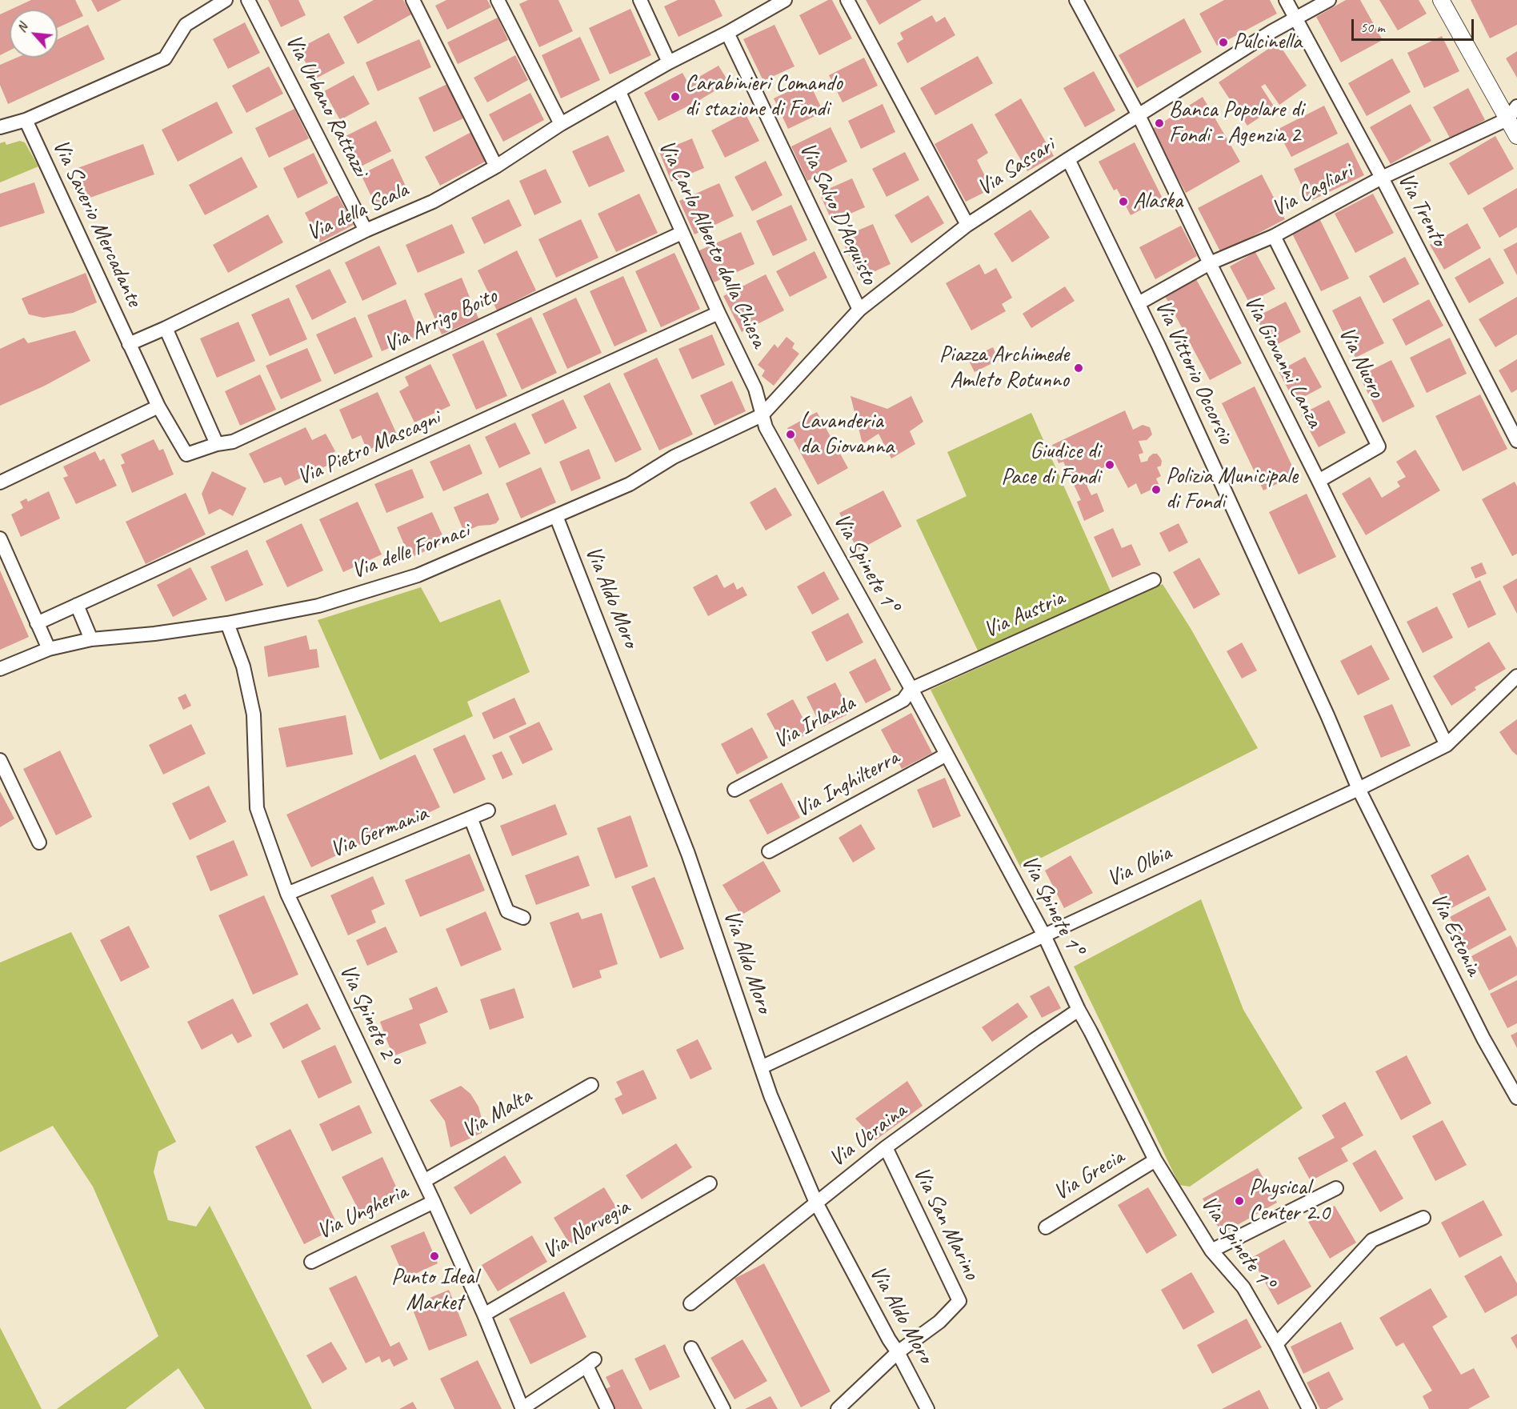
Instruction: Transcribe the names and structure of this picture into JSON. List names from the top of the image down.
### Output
{
  "streets": {
    "street": [
      "Via Urbano Rattazzi",
      "Via Sassari",
      "Via Cagliari",
      "Via Trento",
      "Via della Scala",
      "Via Salvo D'Acquisto",
      "Via Saverio Mercadante",
      "Via Carlo Alberto dalla Chiesa",
      "Via Arrigo Boito",
      "Via Giovanni Lanza",
      "Via Nuoro",
      "Via Vittorio Occorsio",
      "Via Pietro Mascagni",
      "Via delle Fornaci",
      "Via Spinete 1°",
      "Via Aldo Moro",
      "Via Austria",
      "Via Irlanda",
      "Via Inghilterra",
      "Via Germania",
      "Via Olbia",
      "Via Estonia",
      "Via Spinete 2°",
      "Via Malta",
      "Via Ucraina",
      "Via Grecia",
      "Via Ungheria",
      "Via San Marino",
      "Via Norvegia"
    ]
  },
  "crossings": [
    ["Via Urbano Rattazzi", "Via della Scala"],
    ["Via Sassari", "Via Trento"],
    ["Via Sassari", "Via Salvo D'Acquisto"],
    ["Via Sassari", "Via Carlo Alberto dalla Chiesa"],
    ["Via Sassari", "Via Giovanni Lanza"],
    ["Via Sassari", "Via Vittorio Occorsio"],
    ["Via Sassari", "Via delle Fornaci"],
    ["Via Sassari", "Via Spinete 1°"],
    ["Via Cagliari", "Via Trento"],
    ["Via Cagliari", "Via Giovanni Lanza"],
    ["Via Cagliari", "Via Nuoro"],
    ["Via Cagliari", "Via Vittorio Occorsio"],
    ["Via della Scala", "Via Salvo D'Acquisto"],
    ["Via della Scala", "Via Saverio Mercadante"],
    ["Via della Scala", "Via Carlo Alberto dalla Chiesa"],
    ["Via Saverio Mercadante", "Via Arrigo Boito"],
    ["Via Carlo Alberto dalla Chiesa", "Via Arrigo Boito"],
    ["Via Carlo Alberto dalla Chiesa", "Via Pietro Mascagni"],
    ["Via Carlo Alberto dalla Chiesa", "Via delle Fornaci"],
    ["Via Carlo Alberto dalla Chiesa", "Via Spinete 1°"],
    ["Via Giovanni Lanza", "Via Nuoro"],
    ["Via Giovanni Lanza", "Via Olbia"],
    ["Via Vittorio Occorsio", "Via Olbia"],
    ["Via Vittorio Occorsio", "Via Estonia"],
    ["Via delle Fornaci", "Via Spinete 1°"],
    ["Via delle Fornaci", "Via Aldo Moro"],
    ["Via delle Fornaci", "Via Spinete 2°"],
    ["Via Spinete 1°", "Via Austria"],
    ["Via Spinete 1°", "Via Irlanda"],
    ["Via Spinete 1°", "Via Inghilterra"],
    ["Via Spinete 1°", "Via Olbia"],
    ["Via Spinete 1°", "Via Ucraina"],
    ["Via Spinete 1°", "Via Grecia"],
    ["Via Aldo Moro", "Via Olbia"],
    ["Via Aldo Moro", "Via Ucraina"],
    ["Via Aldo Moro", "Via San Marino"],
    ["Via Austria", "Via Irlanda"],
    ["Via Germania", "Via Spinete 2°"],
    ["Via Olbia", "Via Estonia"],
    ["Via Spinete 2°", "Via Malta"],
    ["Via Spinete 2°", "Via Ungheria"],
    ["Via Spinete 2°", "Via Norvegia"],
    ["Via Ucraina", "Via San Marino"]
  ],
  "places": [
    "Pulcinella",
    "Carabinieri Comando di stazione di Fondi",
    "Banca Popolare di Fondi - Agenzia 2",
    "Alaska",
    "Piazza Archimede Amleto Rotunno",
    "Lavanderia da Giovanna",
    "Giudice di Pace di Fondi",
    "Polizia Municipale di Fondi",
    "Physical Center 2.0",
    "Punto Ideal Market"
  ],
  "scale_bar": "50 m",
  "north": "top left"
}
